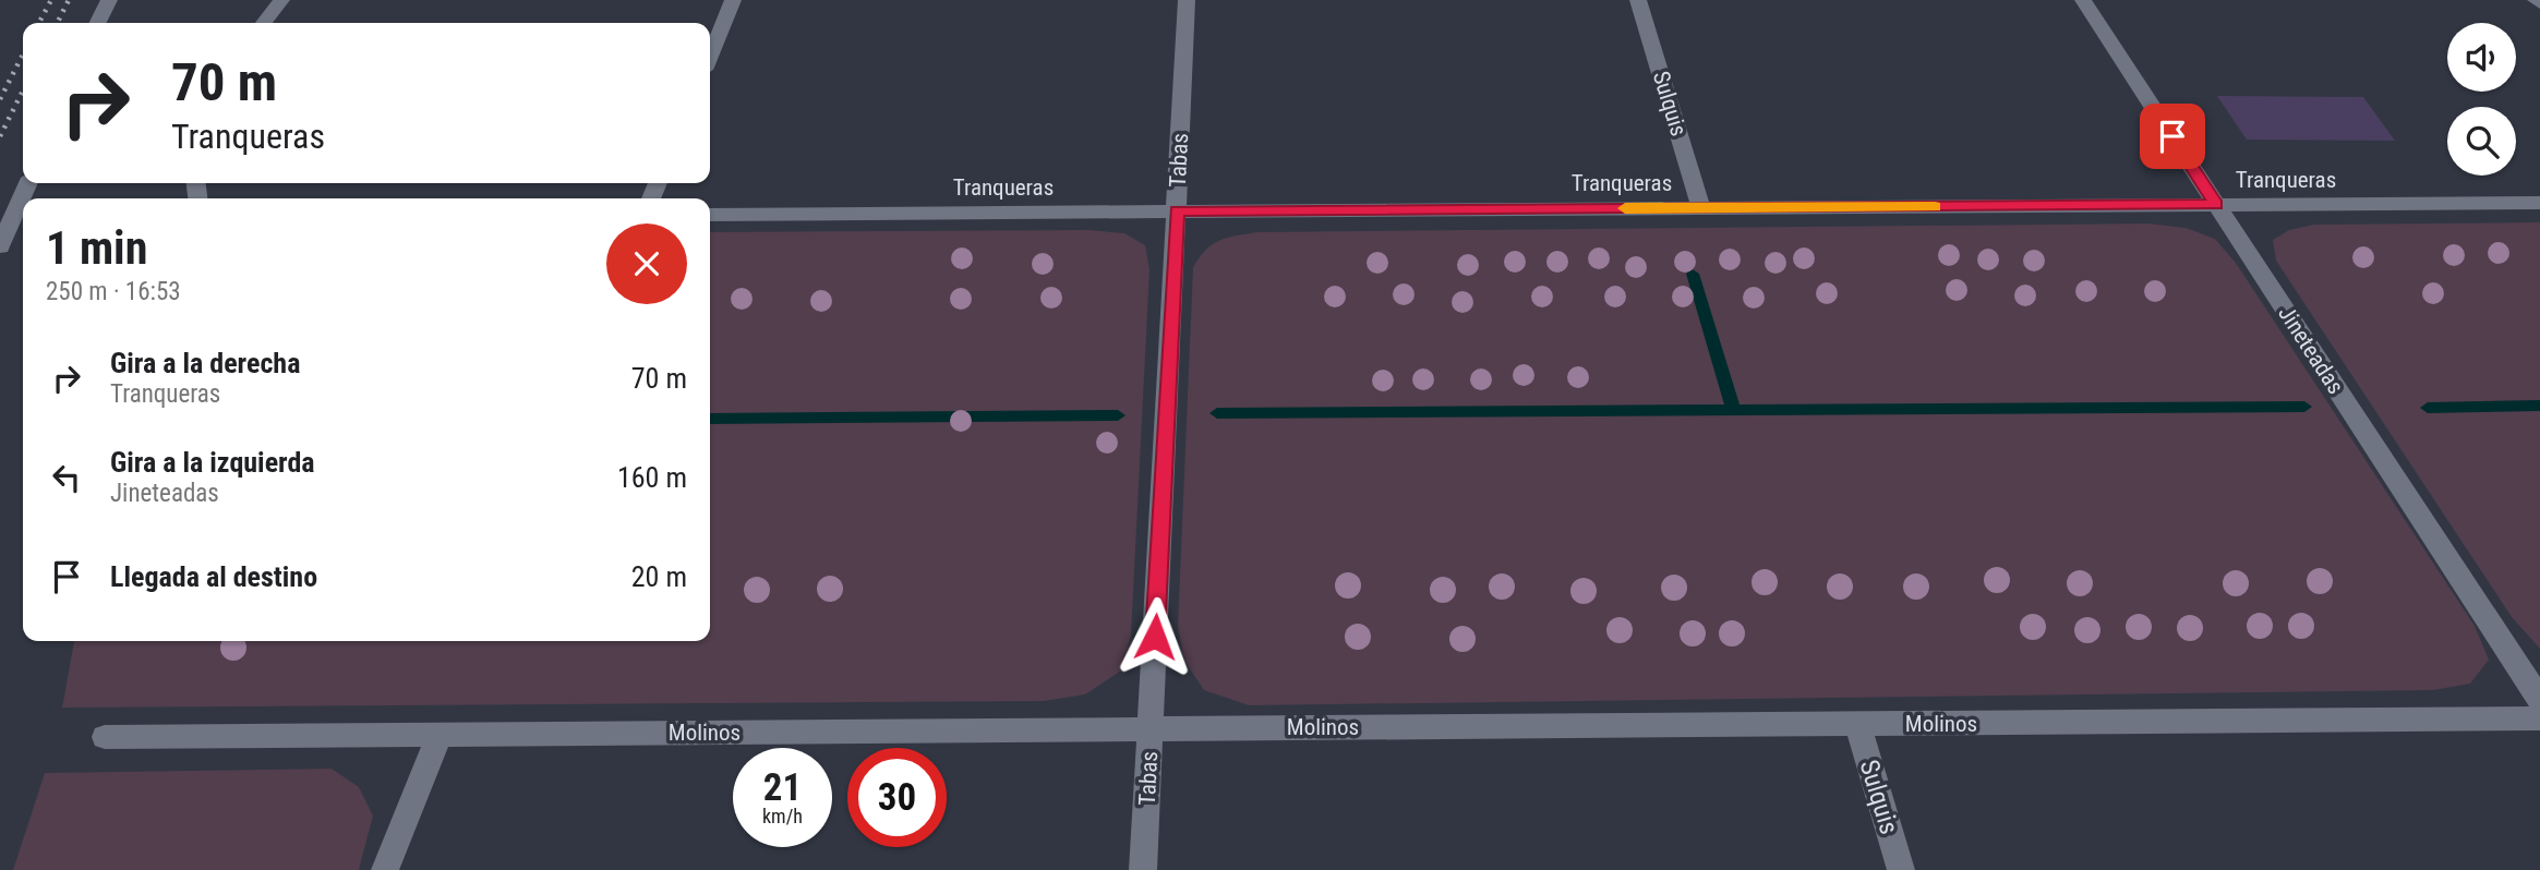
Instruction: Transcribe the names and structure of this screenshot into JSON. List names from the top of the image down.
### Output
{
  "streets": {
    "street": [
      "Sulquis",
      "Tabas",
      "Tranqueras",
      "Jineteadas",
      "Molinos"
    ]
  },
  "crossings": [
    ["Sulquis", "Tranqueras"],
    ["Sulquis", "Molinos"],
    ["Tabas", "Tranqueras"],
    ["Tabas", "Molinos"],
    ["Tranqueras", "Jineteadas"]
  ],
  "page": {
    "turn": ["70 m", "Tranqueras"],
    "heading": ["1 min", "250 m · 16:53"],
    "list": [
      {
        "name": "Gira a la derecha",
        "note": "Tranqueras",
        "value": "70 m"
      },
      {
        "name": "Gira a la izquierda",
        "note": "Jineteadas",
        "value": "160 m"
      },
      {
        "name": "Llegada al destino",
        "value": "20 m"
      }
    ],
    "speed": "21 km/h",
    "limit": "30"
  }
}
